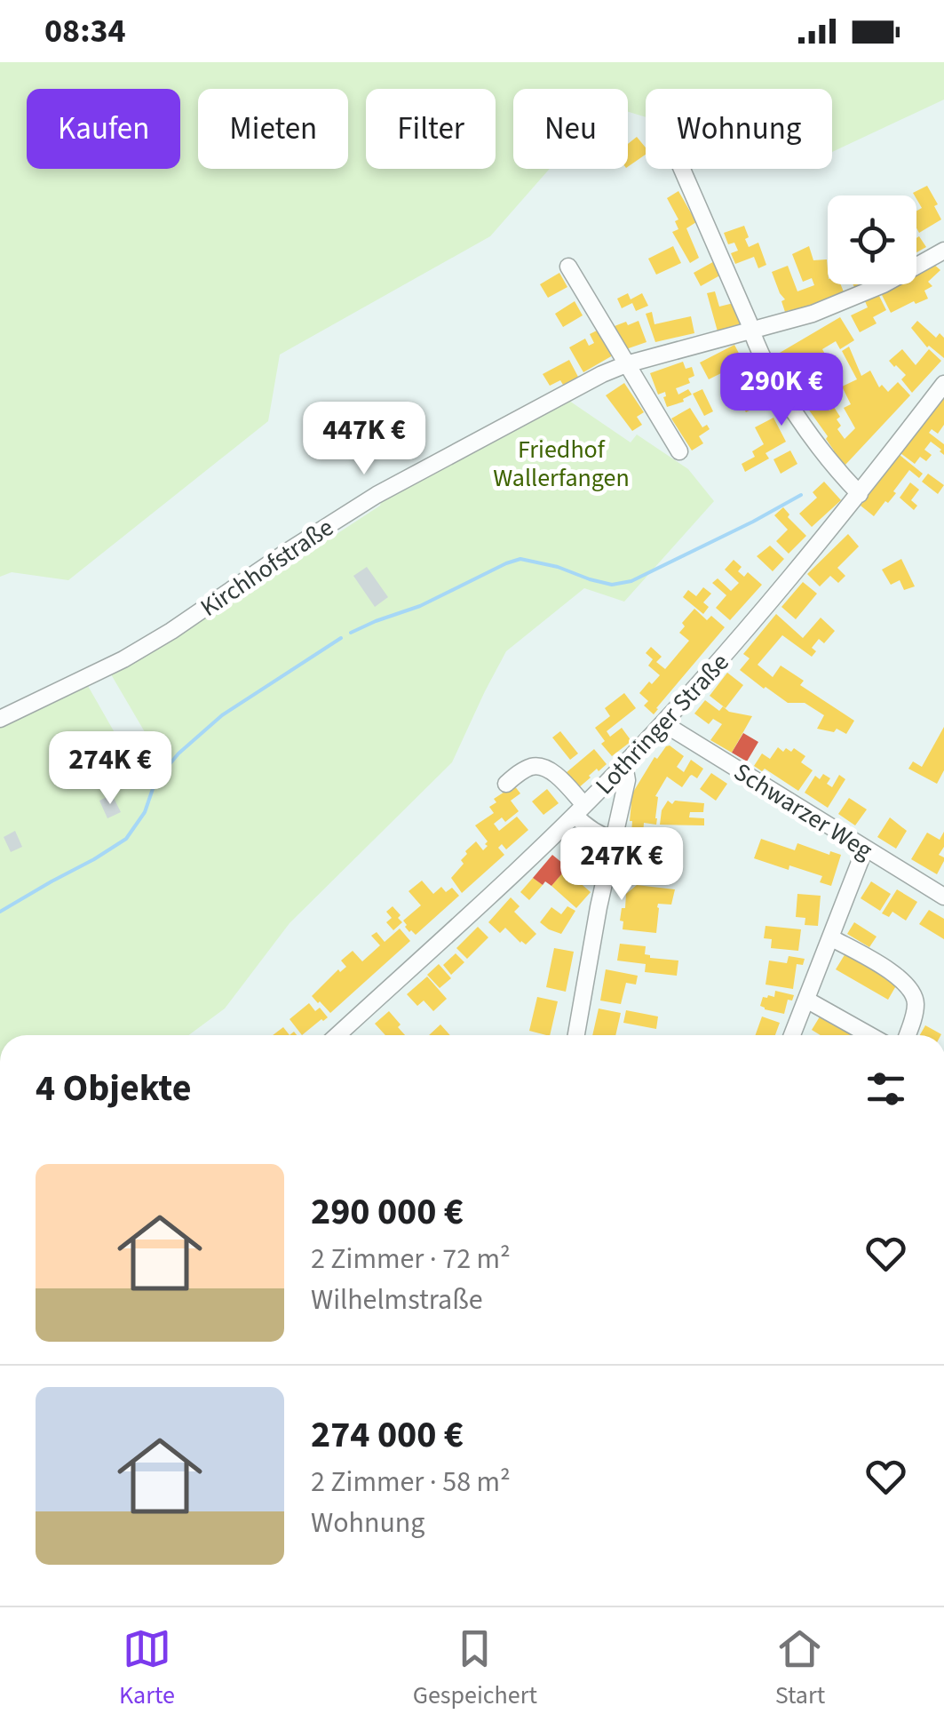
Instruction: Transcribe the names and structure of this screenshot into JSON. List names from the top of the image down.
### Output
{
  "streets": {
    "street": ["Kirchhofstraße", "Lothringer Straße", "Schwarzer Weg"]
  },
  "crossings": [
    ["Lothringer Straße", "Schwarzer Weg"]
  ],
  "parks": ["Friedhof Wallerfangen"],
  "page": {
    "status": "08:34",
    "chip": [
      "Kaufen",
      "Mieten",
      "Filter",
      "Neu",
      "Wohnung"
    ],
    "price": [
      "290K €",
      "447K €",
      "274K €",
      "247K €"
    ],
    "heading": "4 Objekte",
    "list": [
      {
        "name": "290 000 €",
        "note": "2 Zimmer · 72 m² · Wilhelmstraße"
      },
      {
        "name": "274 000 €",
        "note": "2 Zimmer · 58 m² · Wohnung"
      }
    ],
    "tabs": ["Karte", "Gespeichert", "Start"]
  }
}
